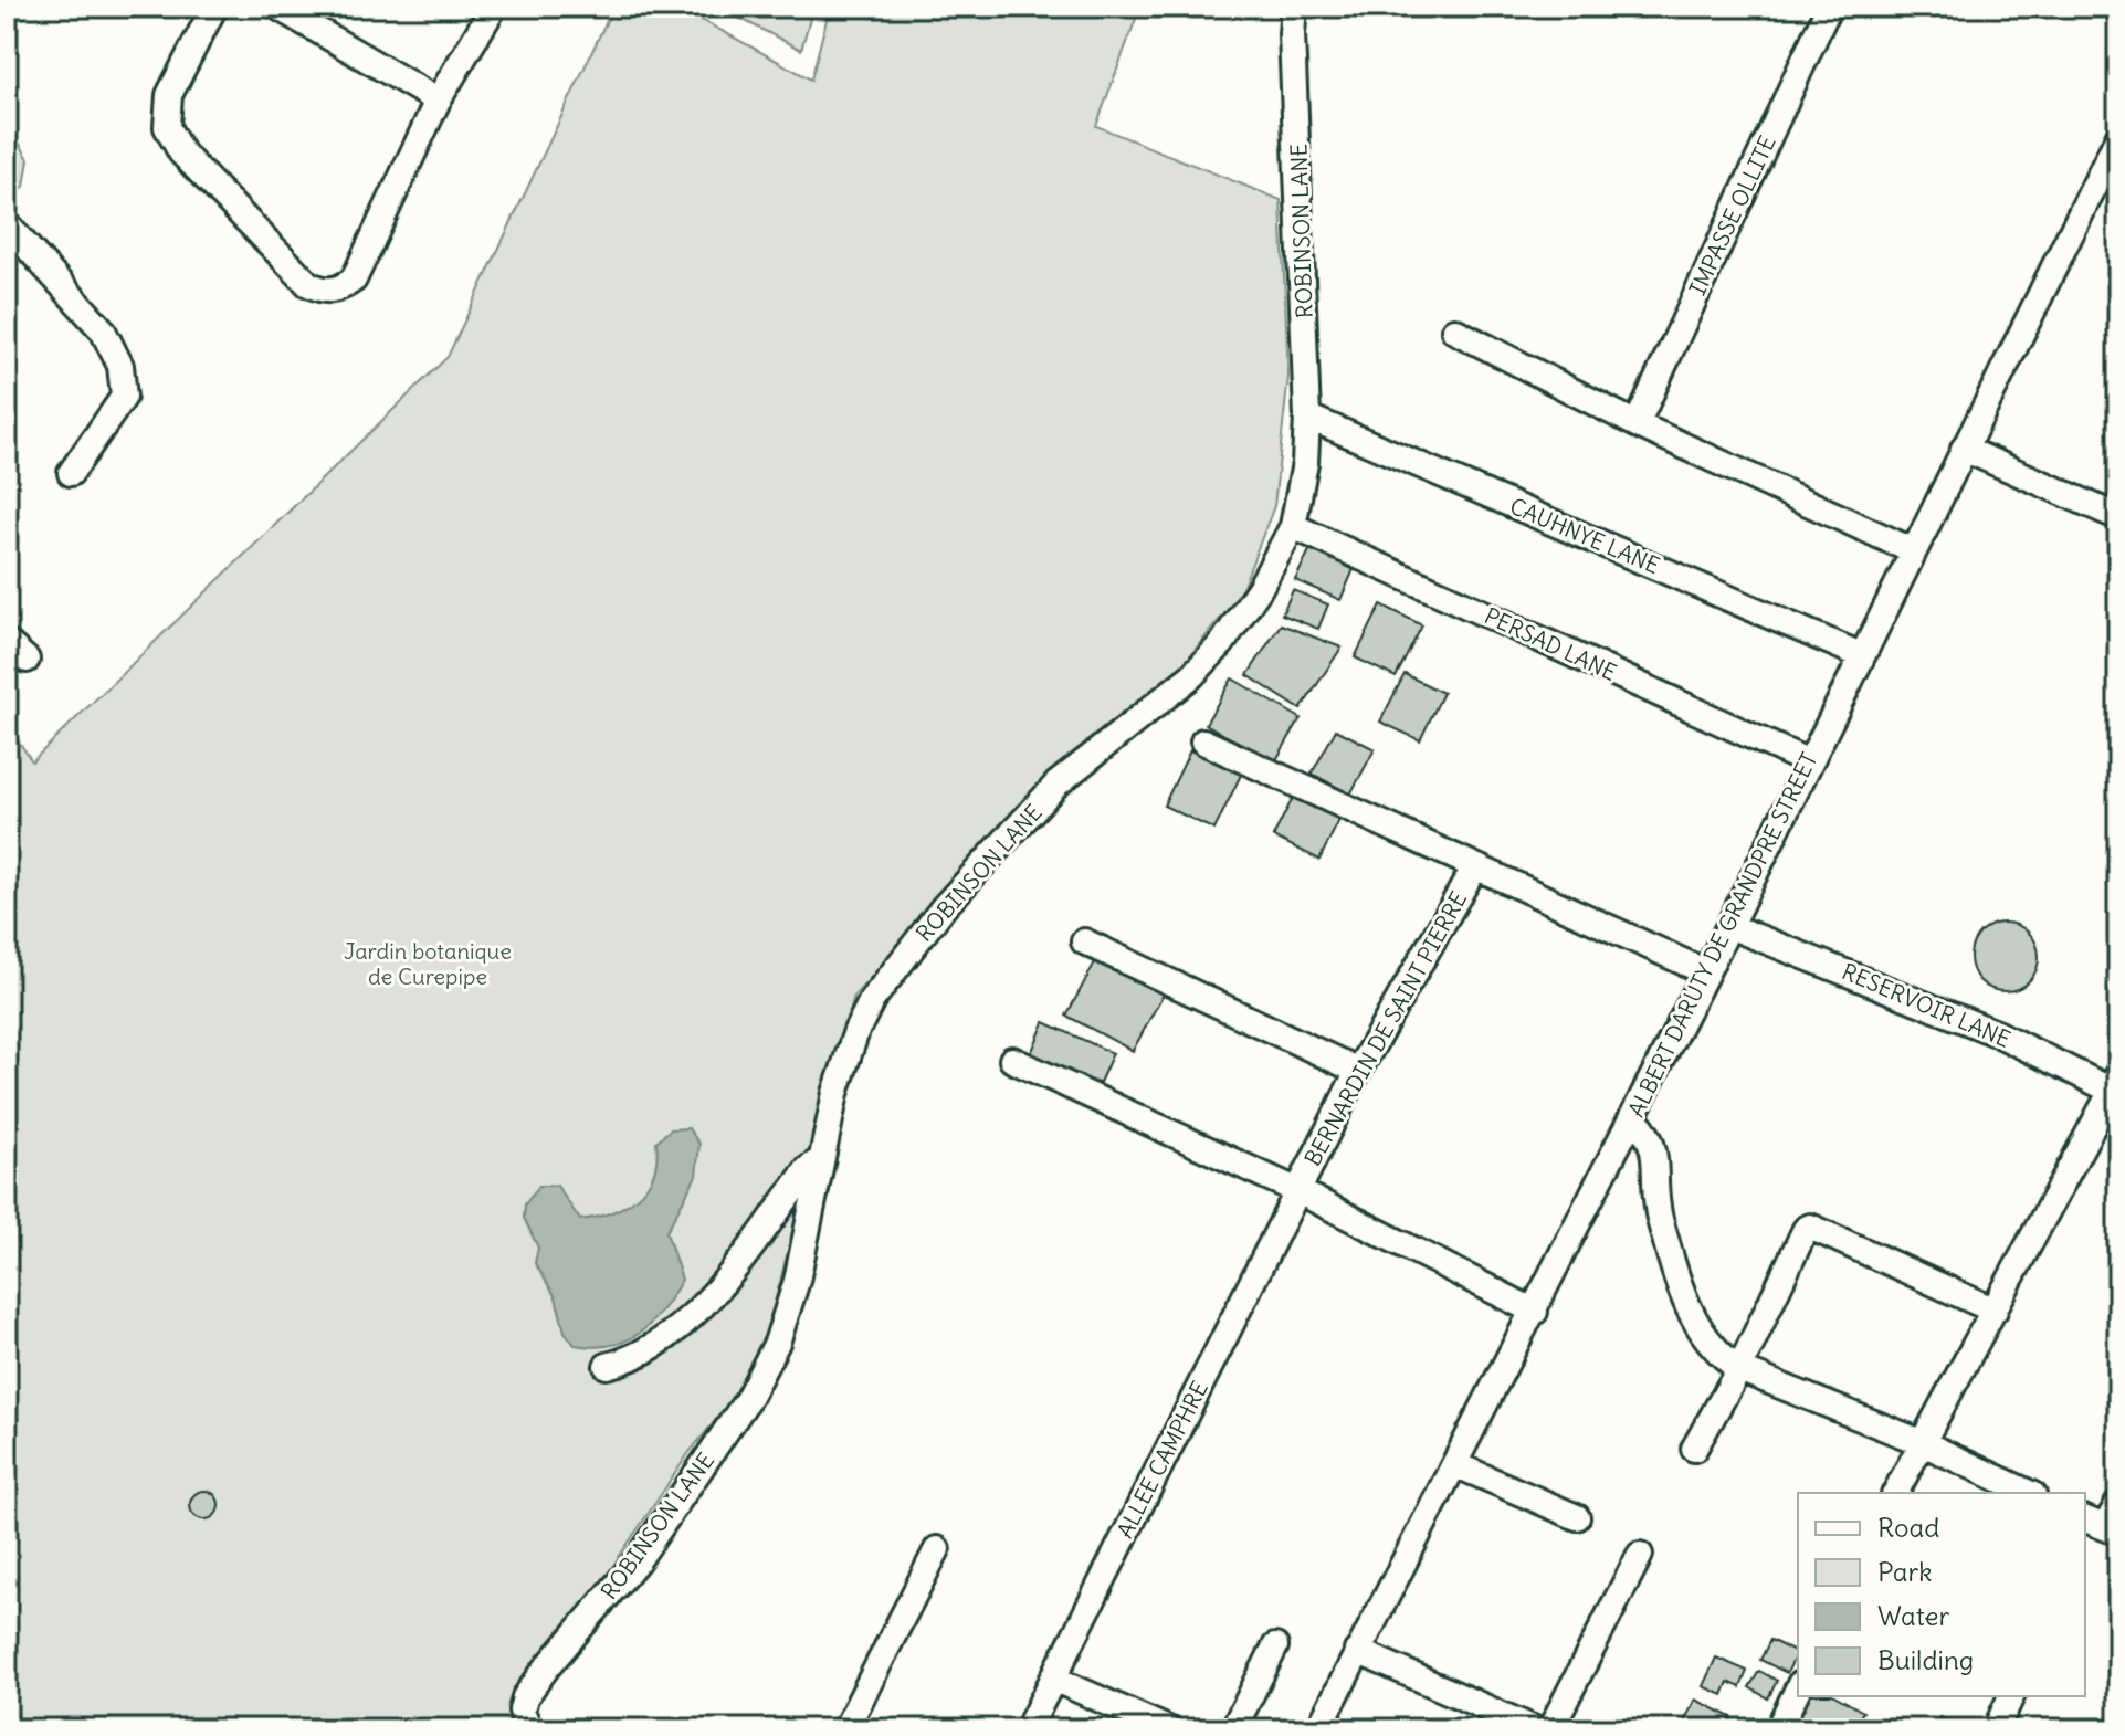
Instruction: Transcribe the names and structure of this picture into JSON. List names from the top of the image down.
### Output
{
  "streets": {
    "street": [
      "IMPASSE OLLITE",
      "ROBINSON LANE",
      "CAUHNYE LANE",
      "PERSAD LANE",
      "ALBERT DARUTY DE GRANDPRE STREET",
      "RESERVOIR LANE",
      "BERNARDIN DE SAINT PIERRE",
      "ALLEE CAMPHRE"
    ]
  },
  "crossings": [
    ["ROBINSON LANE", "CAUHNYE LANE"],
    ["ROBINSON LANE", "PERSAD LANE"],
    ["CAUHNYE LANE", "ALBERT DARUTY DE GRANDPRE STREET"],
    ["PERSAD LANE", "ALBERT DARUTY DE GRANDPRE STREET"],
    ["ALBERT DARUTY DE GRANDPRE STREET", "RESERVOIR LANE"],
    ["BERNARDIN DE SAINT PIERRE", "ALLEE CAMPHRE"]
  ],
  "parks": ["Jardin botanique de Curepipe"],
  "legend": [
    "Road",
    "Park",
    "Water",
    "Building"
  ]
}
